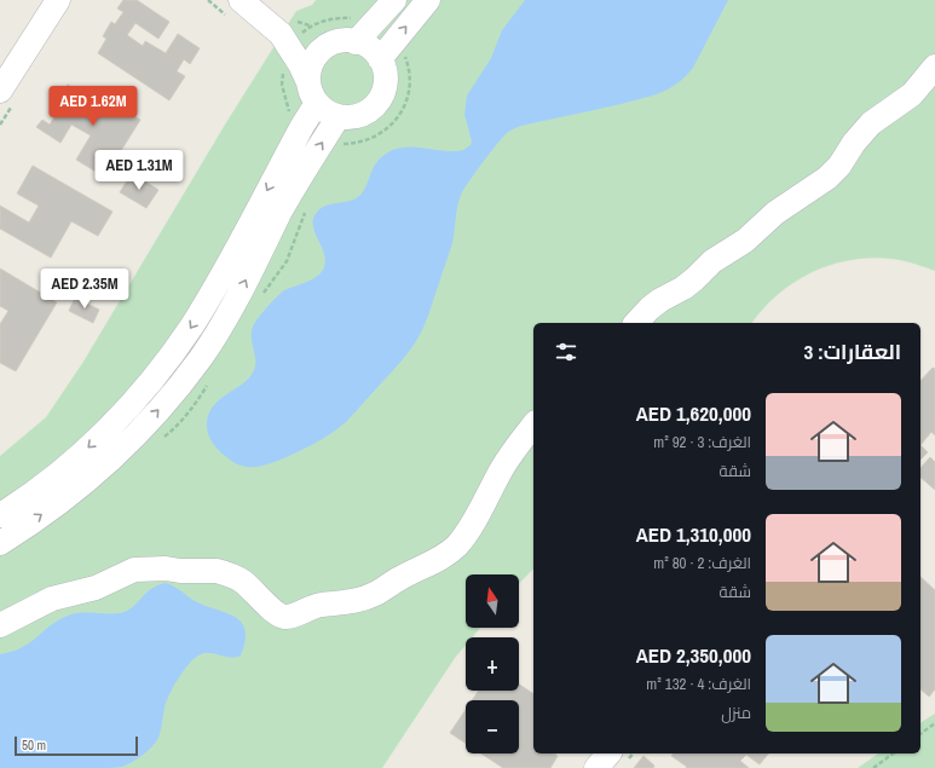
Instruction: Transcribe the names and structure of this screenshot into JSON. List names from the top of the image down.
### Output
{
  "scale_bar": "50 m",
  "north": "top",
  "page": {
    "price": ["AED 1.62M", "AED 1.31M", "AED 2.35M"],
    "heading": "العقارات: 3",
    "list": [
      {
        "name": "AED 1,620,000",
        "note": "الغرف: 3 · 92 m² · شقة"
      },
      {
        "name": "AED 1,310,000",
        "note": "الغرف: 2 · 80 m² · شقة"
      },
      {
        "name": "AED 2,350,000",
        "note": "الغرف: 4 · 132 m² · منزل"
      }
    ],
    "map_buttons": ["+", "−"],
    "scale": "50 m"
  }
}
